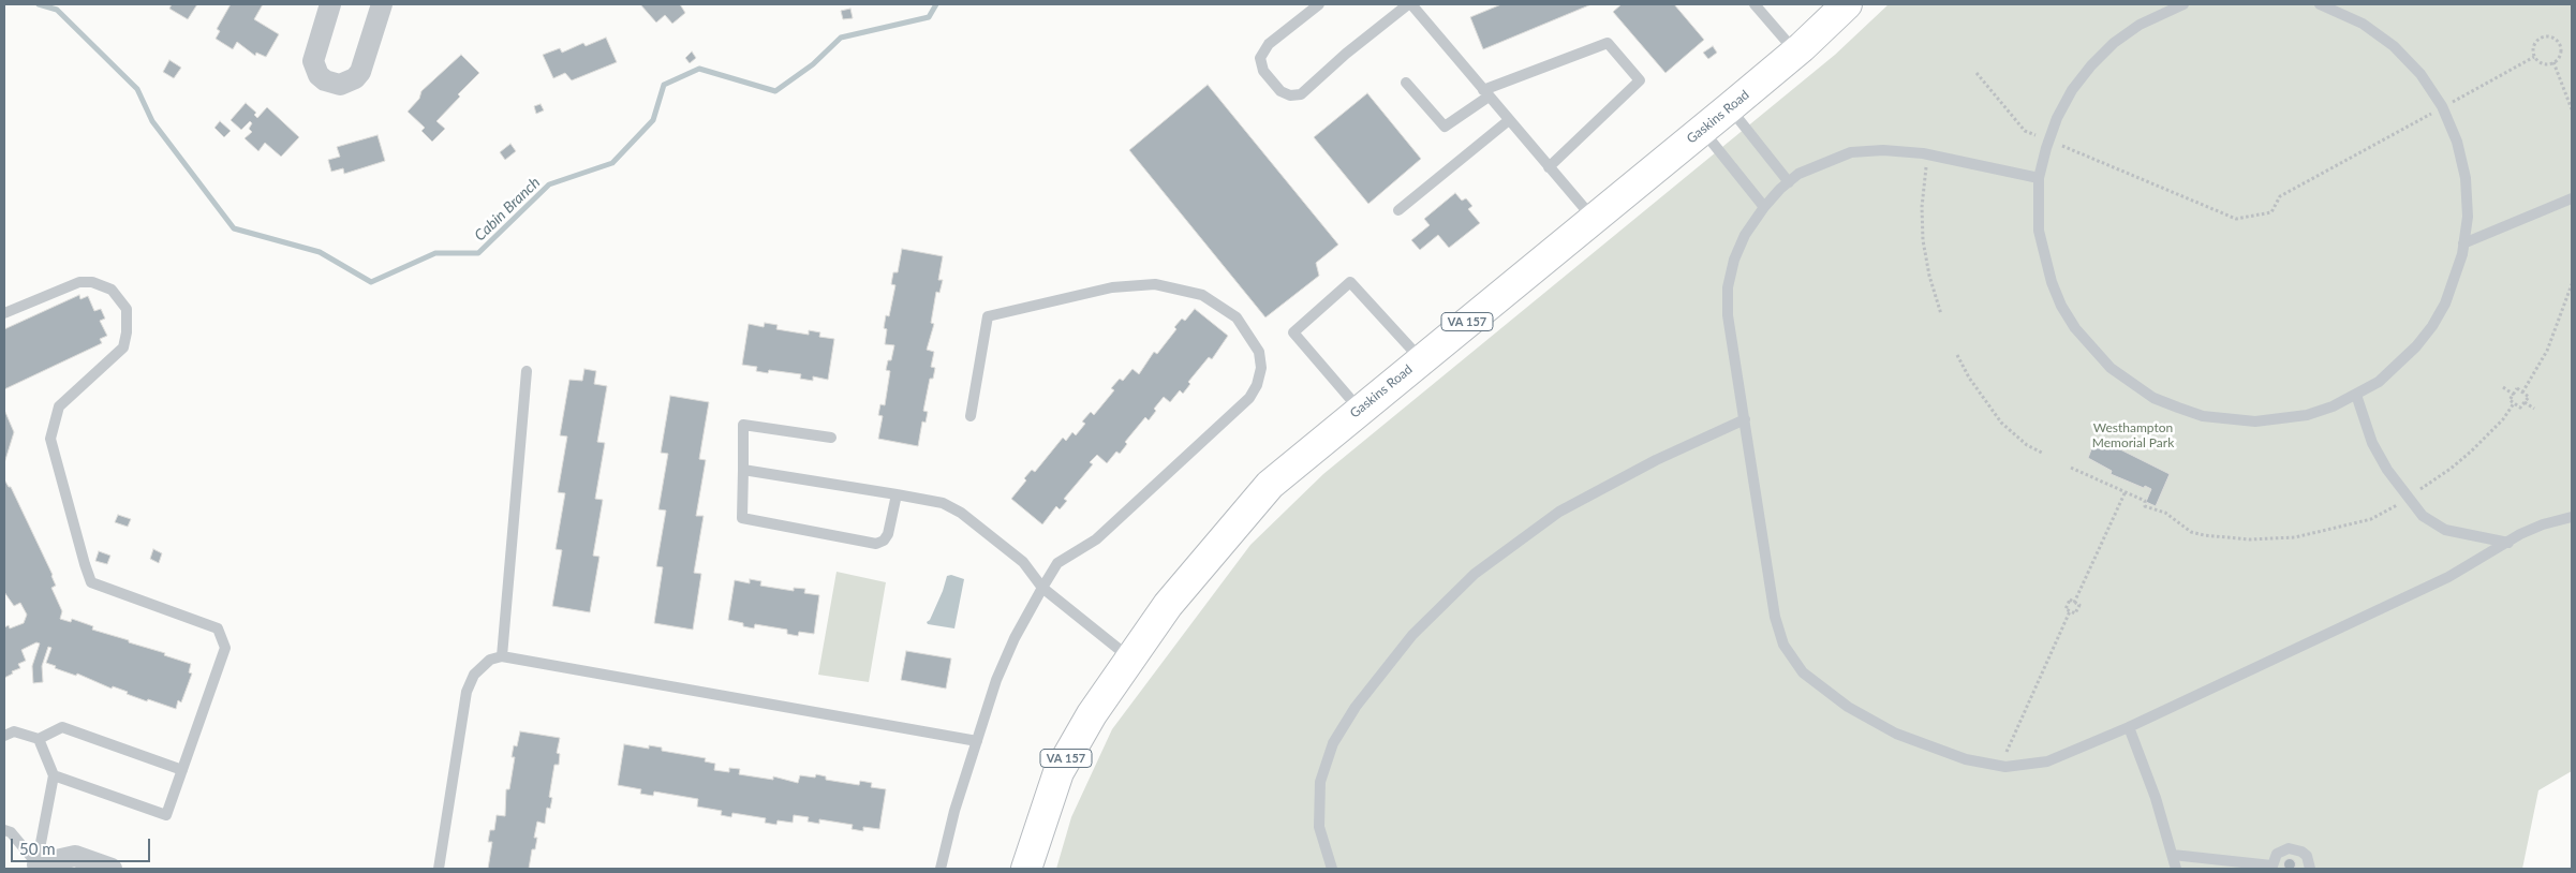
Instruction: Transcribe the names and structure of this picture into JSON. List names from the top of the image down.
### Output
{
  "streets": {
    "main road": ["Gaskins Road", "VA 157"]
  },
  "water": ["Cabin Branch"],
  "parks": ["Westhampton Memorial Park"],
  "scale_bar": "50 m"
}
